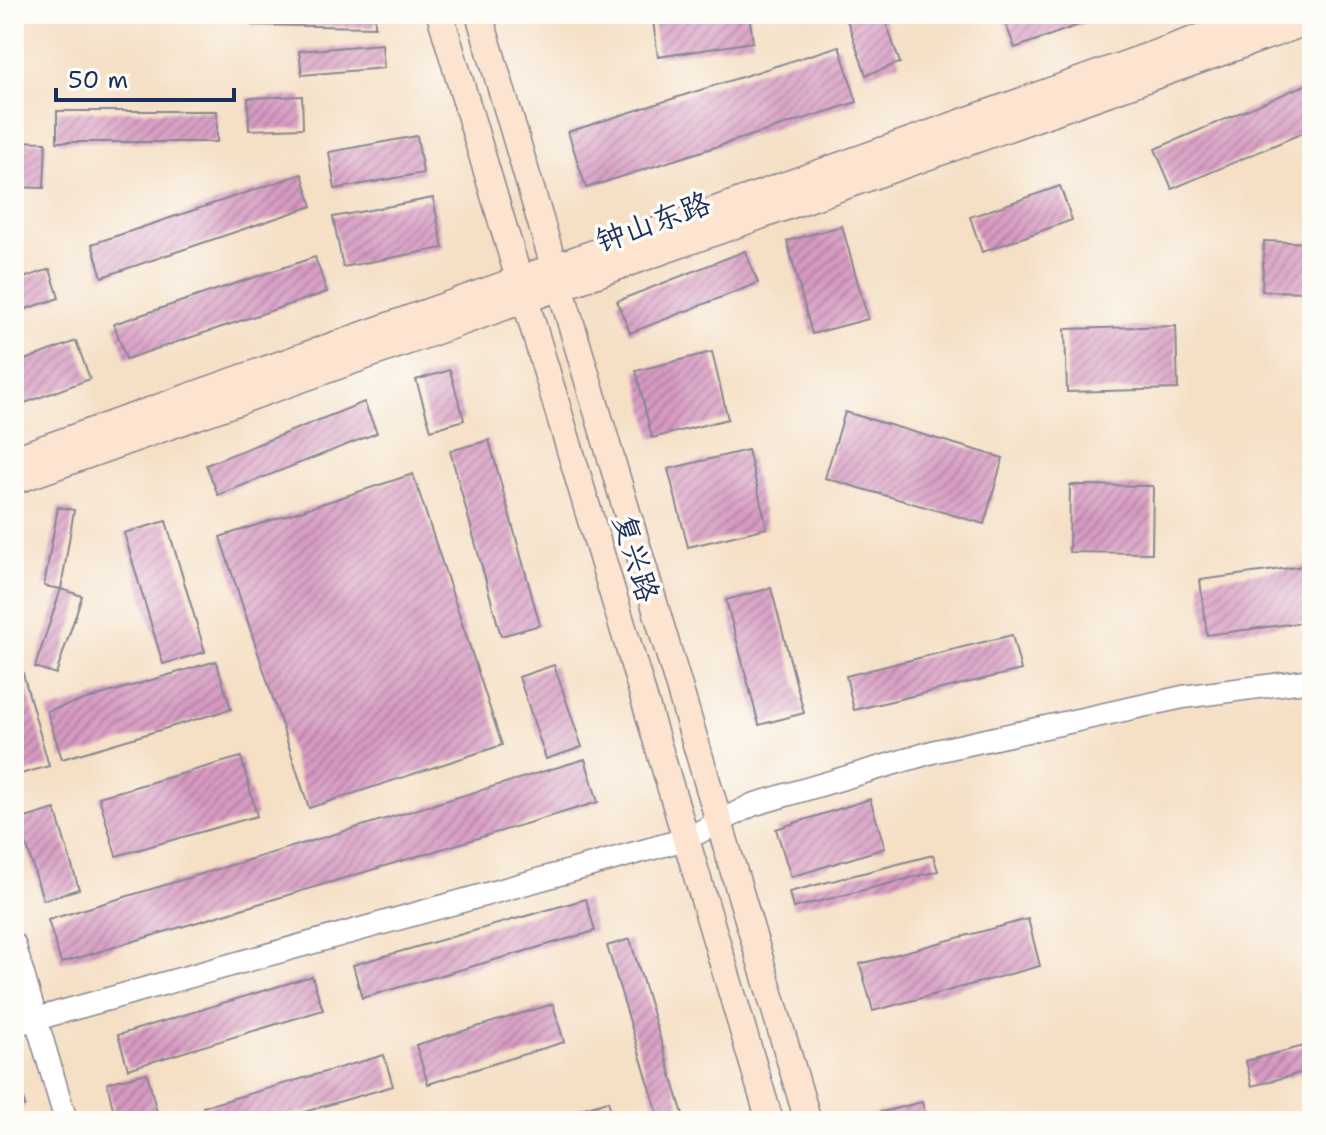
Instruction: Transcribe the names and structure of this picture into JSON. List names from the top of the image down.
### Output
{
  "streets": {
    "main road": ["钟山东路", "复兴路"]
  },
  "crossings": [
    ["钟山东路", "复兴路"]
  ],
  "scale_bar": "50 m"
}
